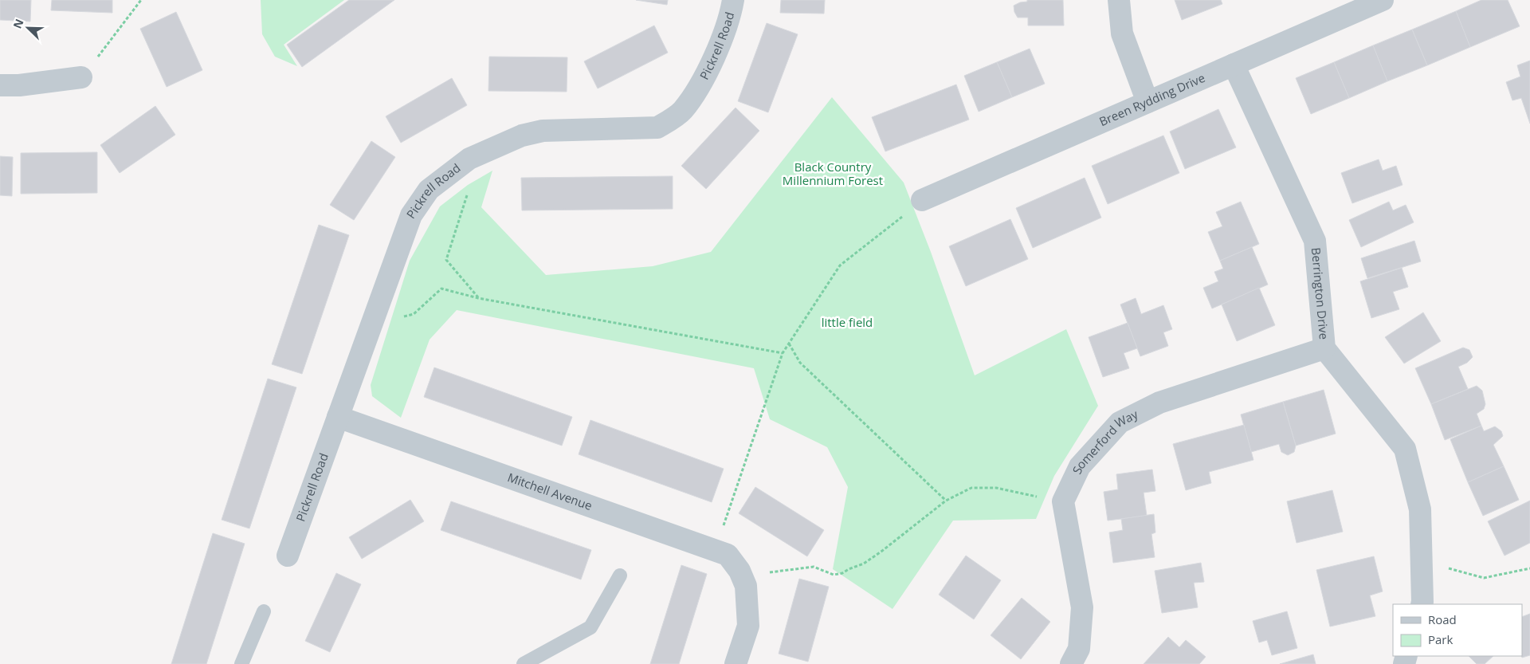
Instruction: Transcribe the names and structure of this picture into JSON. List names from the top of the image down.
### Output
{
  "streets": {
    "street": [
      "Pickrell Road",
      "Breen Rydding Drive",
      "Berrington Drive",
      "Somerford Way",
      "Mitchell Avenue"
    ]
  },
  "crossings": [
    ["Pickrell Road", "Mitchell Avenue"],
    ["Breen Rydding Drive", "Berrington Drive"],
    ["Berrington Drive", "Somerford Way"]
  ],
  "parks": ["Black Country Millennium Forest", "little field"],
  "legend": ["Road", "Park"],
  "north": "top left"
}
